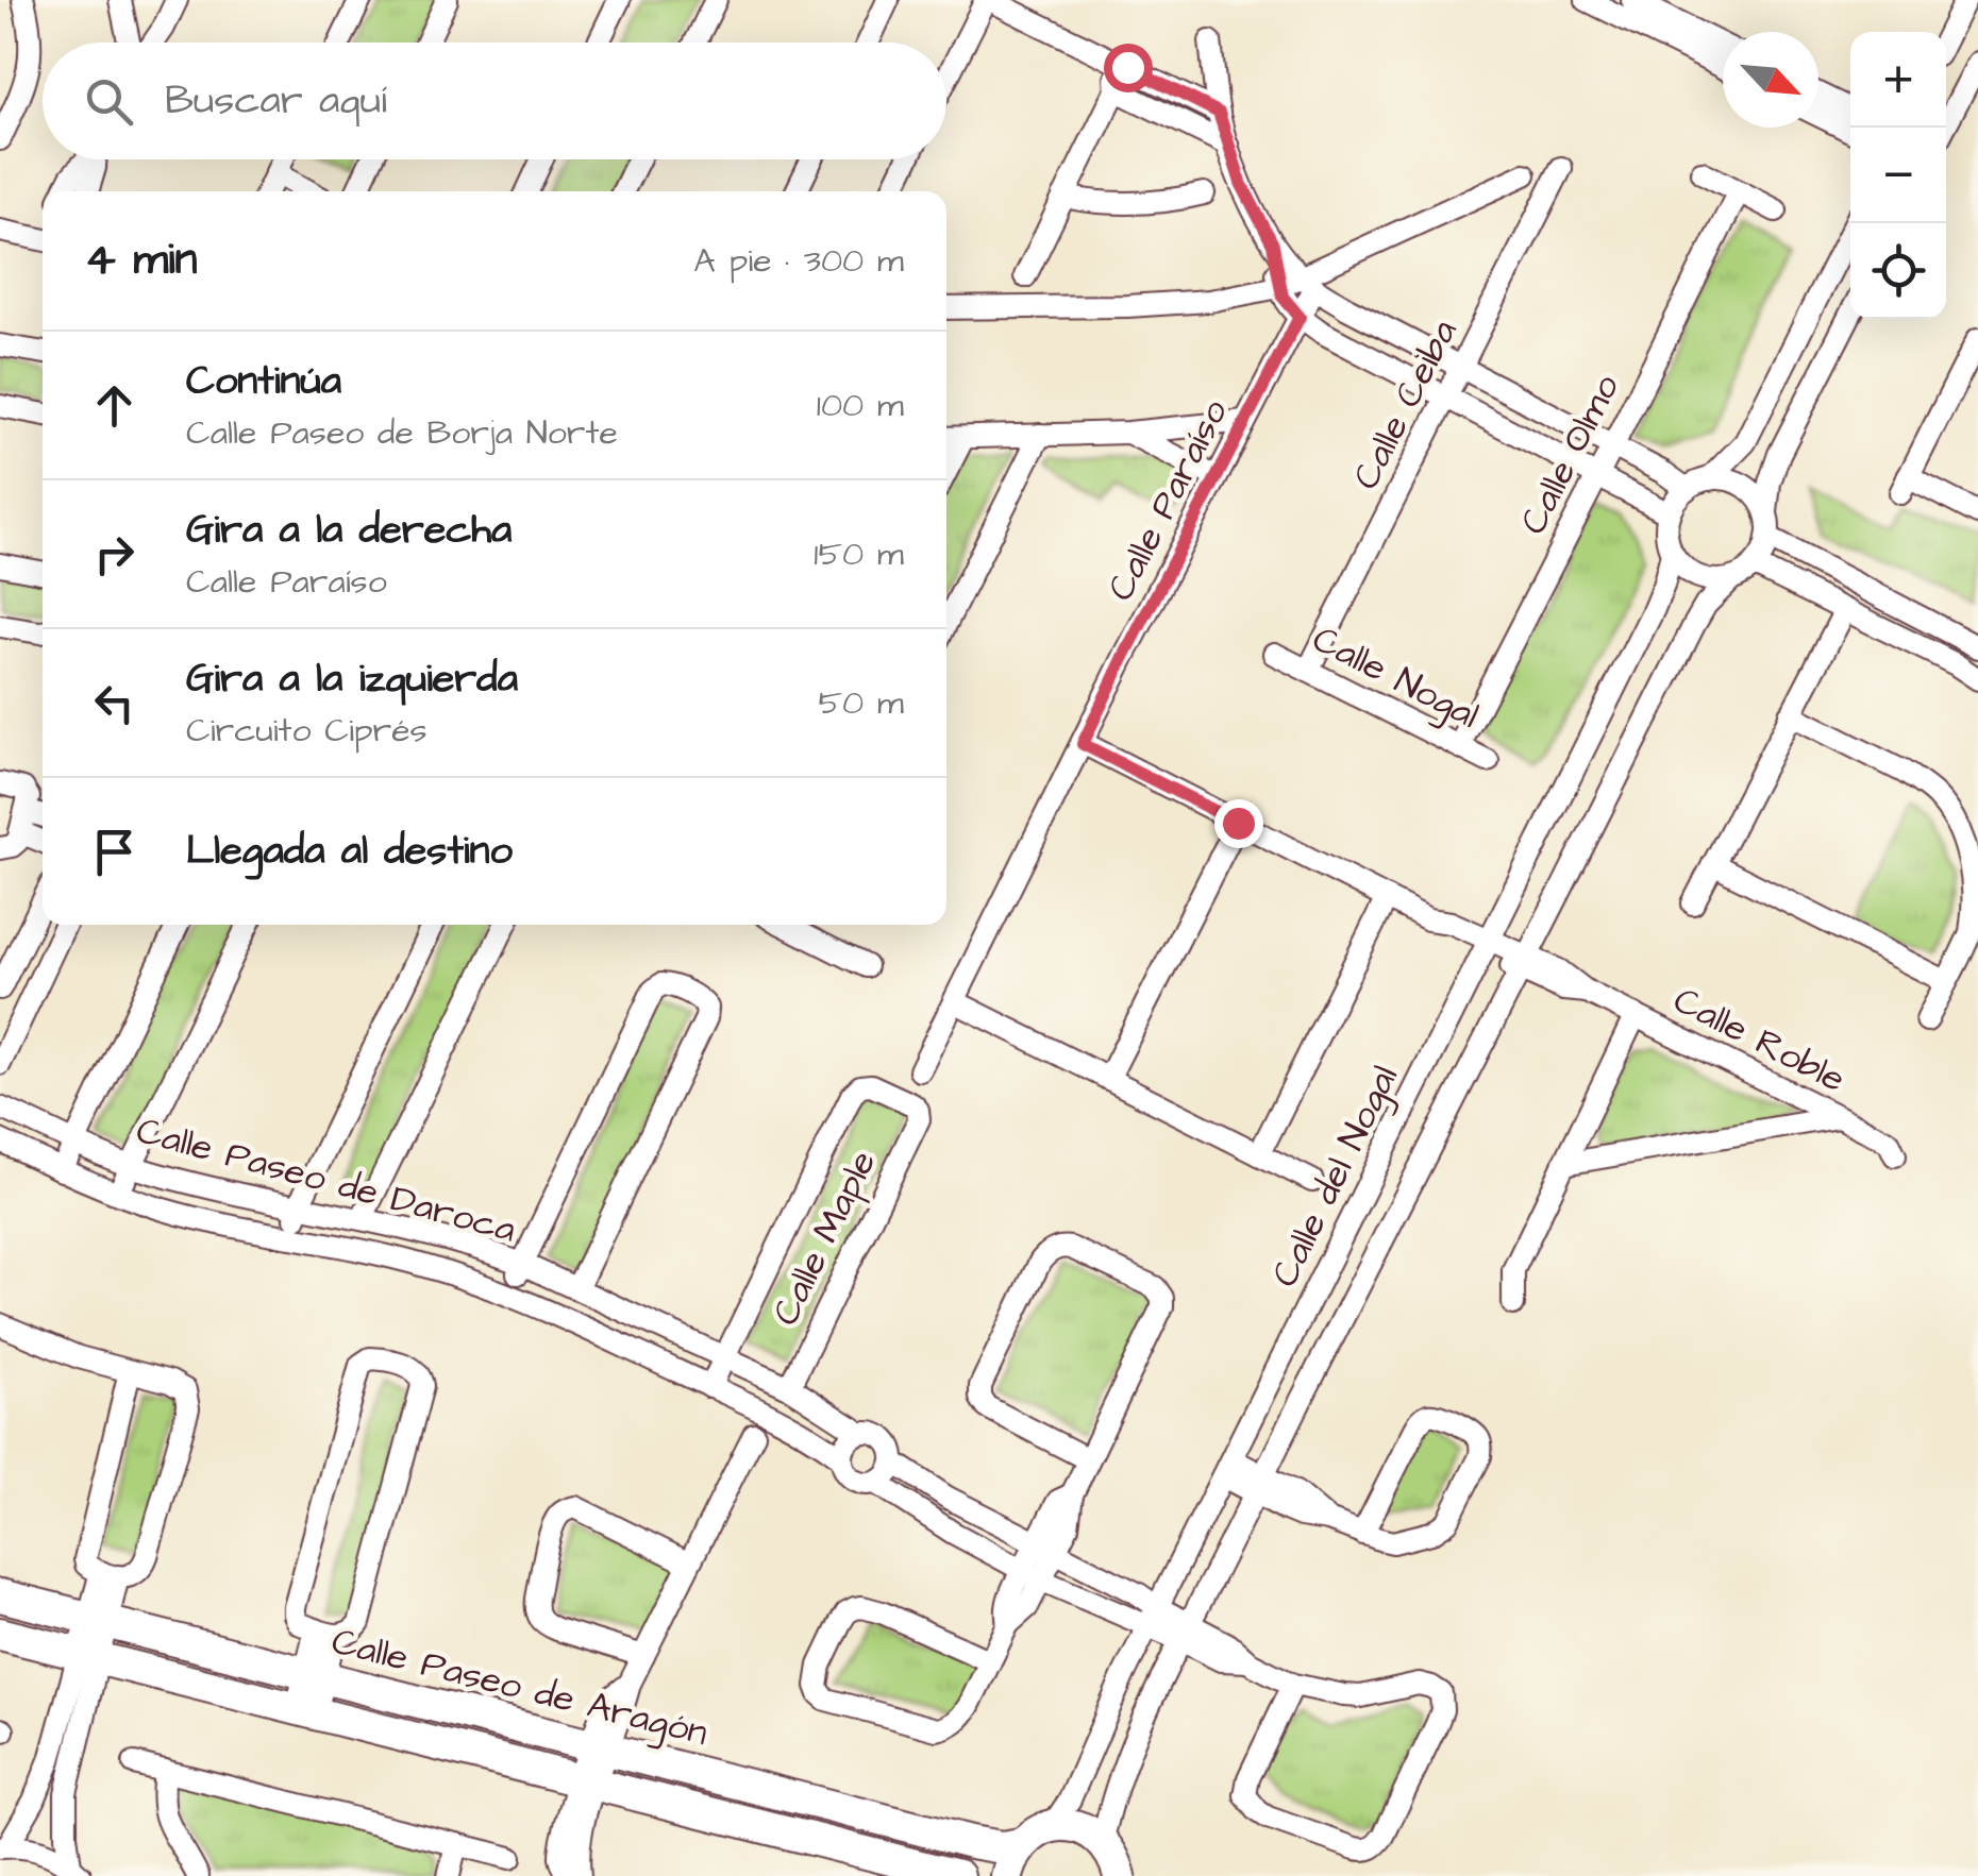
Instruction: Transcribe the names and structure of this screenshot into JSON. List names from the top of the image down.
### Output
{
  "streets": {
    "street": [
      "Calle Ceiba",
      "Calle Olmo",
      "Calle Paraíso",
      "Calle Nogal",
      "Calle Roble",
      "Calle del Nogal",
      "Calle Paseo de Daroca",
      "Calle Maple",
      "Calle Paseo de Aragón"
    ]
  },
  "crossings": [
    ["Calle Ceiba", "Calle Nogal"],
    ["Calle Olmo", "Calle Nogal"],
    ["Calle Paraíso", "Calle Roble"],
    ["Calle Roble", "Calle del Nogal"],
    ["Calle Paseo de Daroca", "Calle Maple"]
  ],
  "north": "bottom right",
  "page": {
    "map_buttons": ["+", "−"],
    "search": "Buscar aquí",
    "heading": ["4 min", "A pie · 300 m"],
    "list": [
      ["Continúa", "Calle Paseo de Borja Norte", "100 m"],
      ["Gira a la derecha", "Calle Paraíso", "150 m"],
      ["Gira a la izquierda", "Circuito Ciprés", "50 m"],
      "Llegada al destino"
    ]
  }
}
